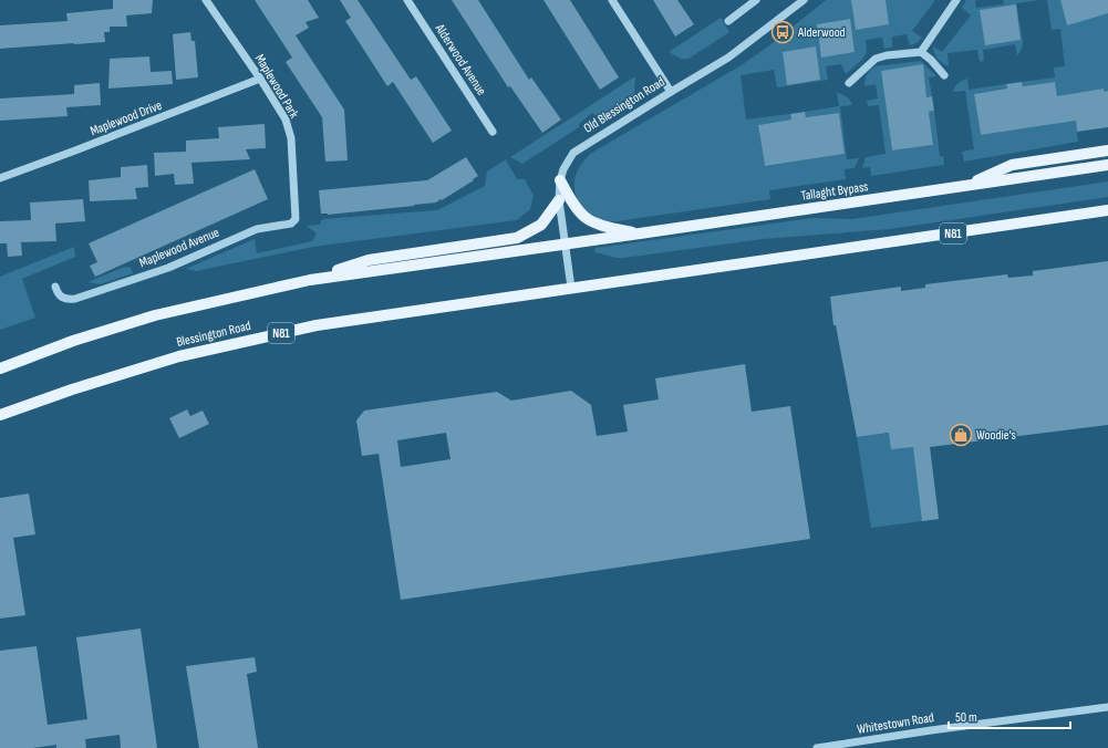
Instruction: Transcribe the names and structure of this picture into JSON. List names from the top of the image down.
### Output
{
  "streets": {
    "main road": ["Tallaght Bypass", "N81", "Blessington Road"],
    "street": [
      "Alderwood Avenue",
      "Maplewood Park",
      "Old Blessington Road",
      "Maplewood Drive",
      "Maplewood Avenue",
      "Whitestown Road"
    ]
  },
  "crossings": [
    ["Maplewood Park", "Maplewood Drive"],
    ["Maplewood Park", "Maplewood Avenue"],
    ["Old Blessington Road", "Tallaght Bypass"],
    ["Old Blessington Road", "N81"],
    ["Old Blessington Road", "Blessington Road"],
    ["N81", "Blessington Road"]
  ],
  "places": {
    "bus stop": ["Alderwood"],
    "shop": ["Woodie's"]
  },
  "scale_bar": "50 m"
}
